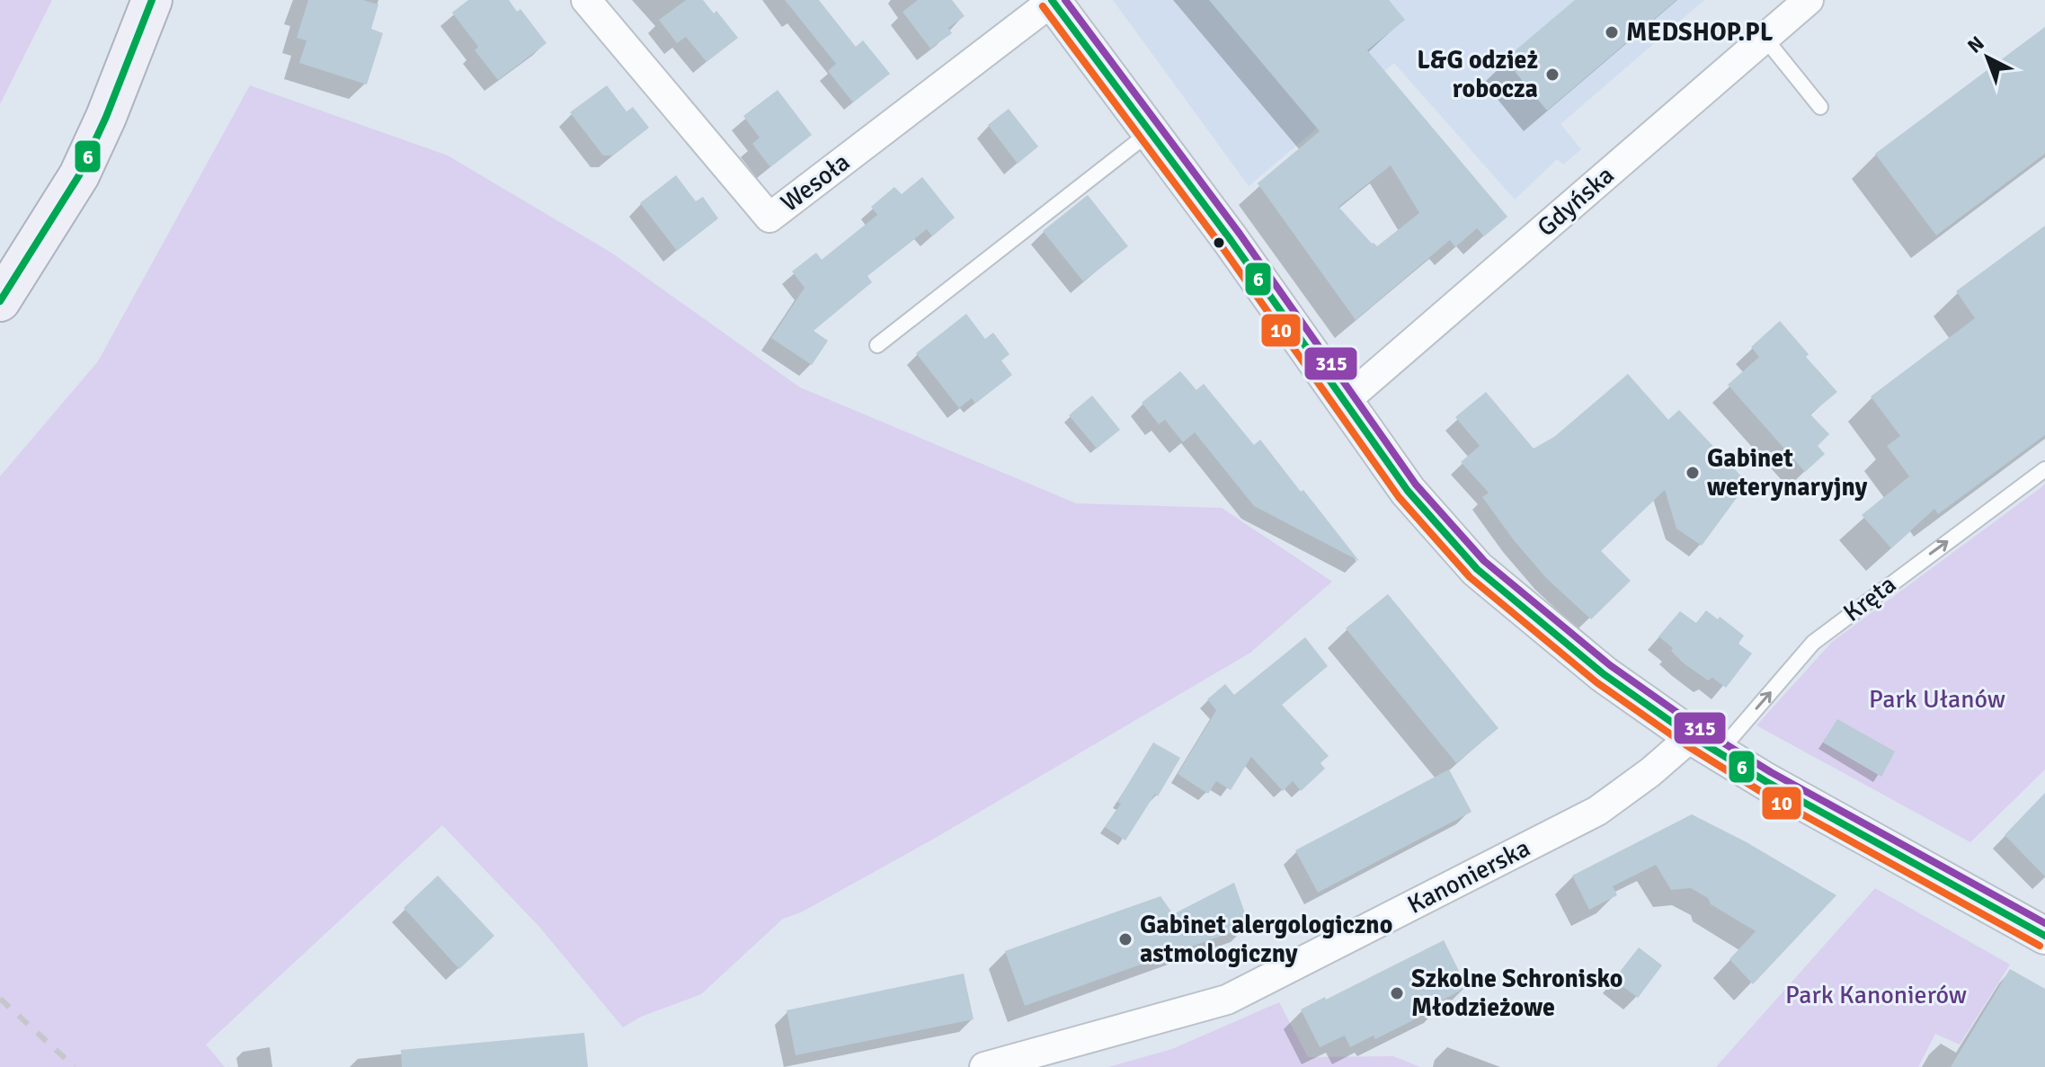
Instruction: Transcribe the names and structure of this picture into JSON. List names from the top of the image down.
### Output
{
  "streets": {
    "street": ["Wesoła", "Gdyńska", "Kanonierska"],
    "lane": ["Kręta"]
  },
  "crossings": [
    ["Kręta", "Kanonierska"]
  ],
  "one_way": ["Kręta"],
  "parks": ["Park Ułanów", "Park Kanonierów"],
  "places": [
    "MEDSHOP.PL",
    "L&G odzież robocza",
    "Gabinet weterynaryjny",
    "Gabinet alergologiczno astmologiczny",
    "Szkolne Schronisko Młodzieżowe"
  ],
  "lines": ["transit line 6", "transit line 315", "transit line 10"],
  "north": "top left"
}
